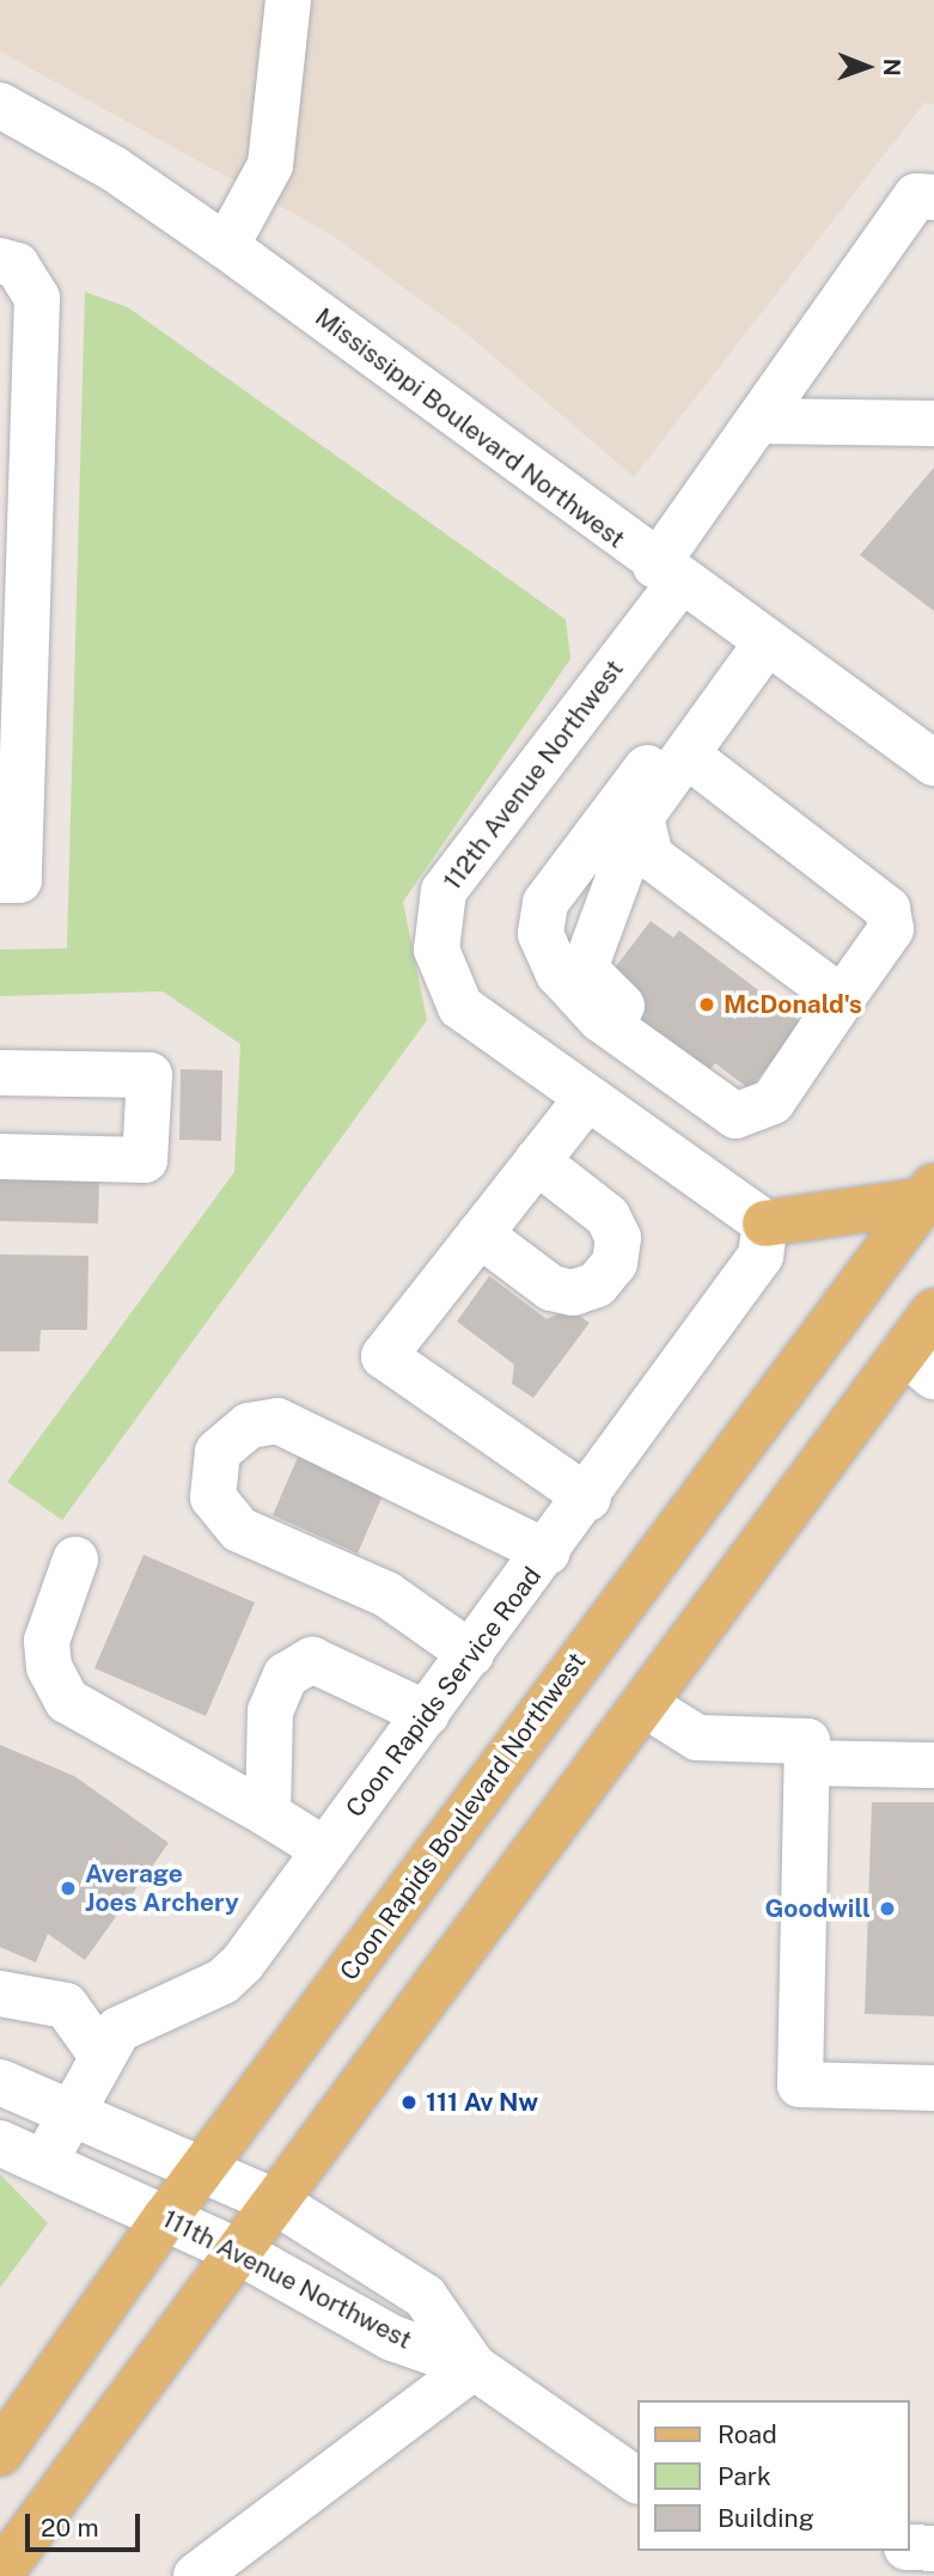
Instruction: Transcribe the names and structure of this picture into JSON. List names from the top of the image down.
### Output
{
  "streets": {
    "main road": ["Coon Rapids Boulevard Northwest"],
    "street": [
      "Mississippi Boulevard Northwest",
      "112th Avenue Northwest",
      "Coon Rapids Service Road",
      "111th Avenue Northwest"
    ]
  },
  "crossings": [
    ["Mississippi Boulevard Northwest", "112th Avenue Northwest"],
    ["112th Avenue Northwest", "Coon Rapids Service Road"],
    ["Coon Rapids Service Road", "111th Avenue Northwest"],
    ["Coon Rapids Boulevard Northwest", "111th Avenue Northwest"]
  ],
  "places": [
    "McDonald's",
    "Average Joes Archery",
    "Goodwill",
    "111 Av Nw"
  ],
  "legend": ["Road", "Park", "Building"],
  "scale_bar": "20 m",
  "north": "right"
}
